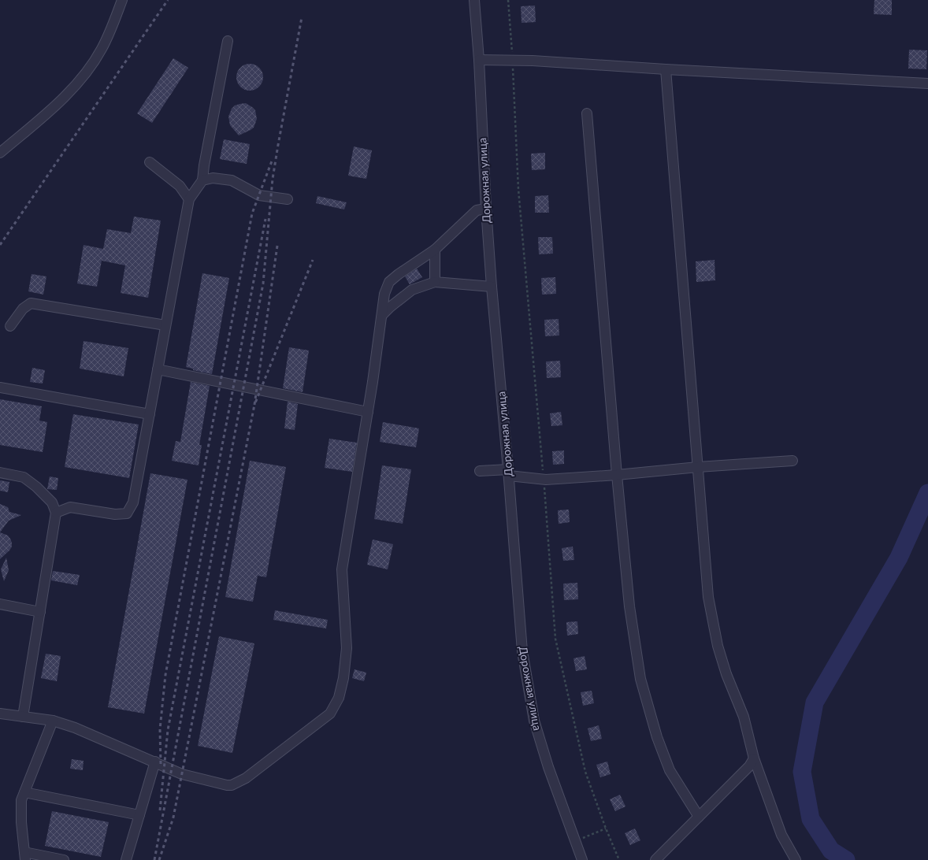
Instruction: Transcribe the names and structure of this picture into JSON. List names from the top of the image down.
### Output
{
  "streets": {
    "street": ["Дорожная улица"]
  }
}
